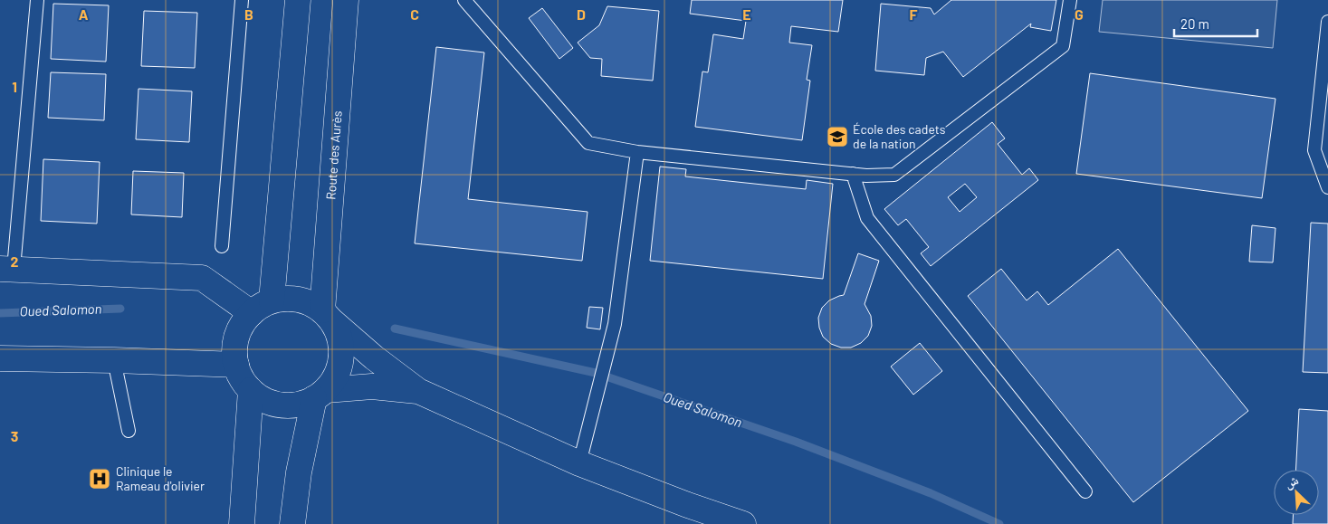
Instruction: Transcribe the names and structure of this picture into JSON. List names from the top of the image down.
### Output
{
  "streets": {
    "street": ["Route des Aurès"]
  },
  "water": ["Oued Salomon"],
  "places": {
    "school or university": ["École des cadets de la nation"],
    "hospital": ["Clinique le Rameau d'olivier"]
  },
  "scale_bar": "20 m",
  "north": "top left",
  "grid": {
    "columns": [
      "A",
      "B",
      "C",
      "D",
      "E",
      "F",
      "G"
    ],
    "rows": ["1", "2", "3"]
  }
}
